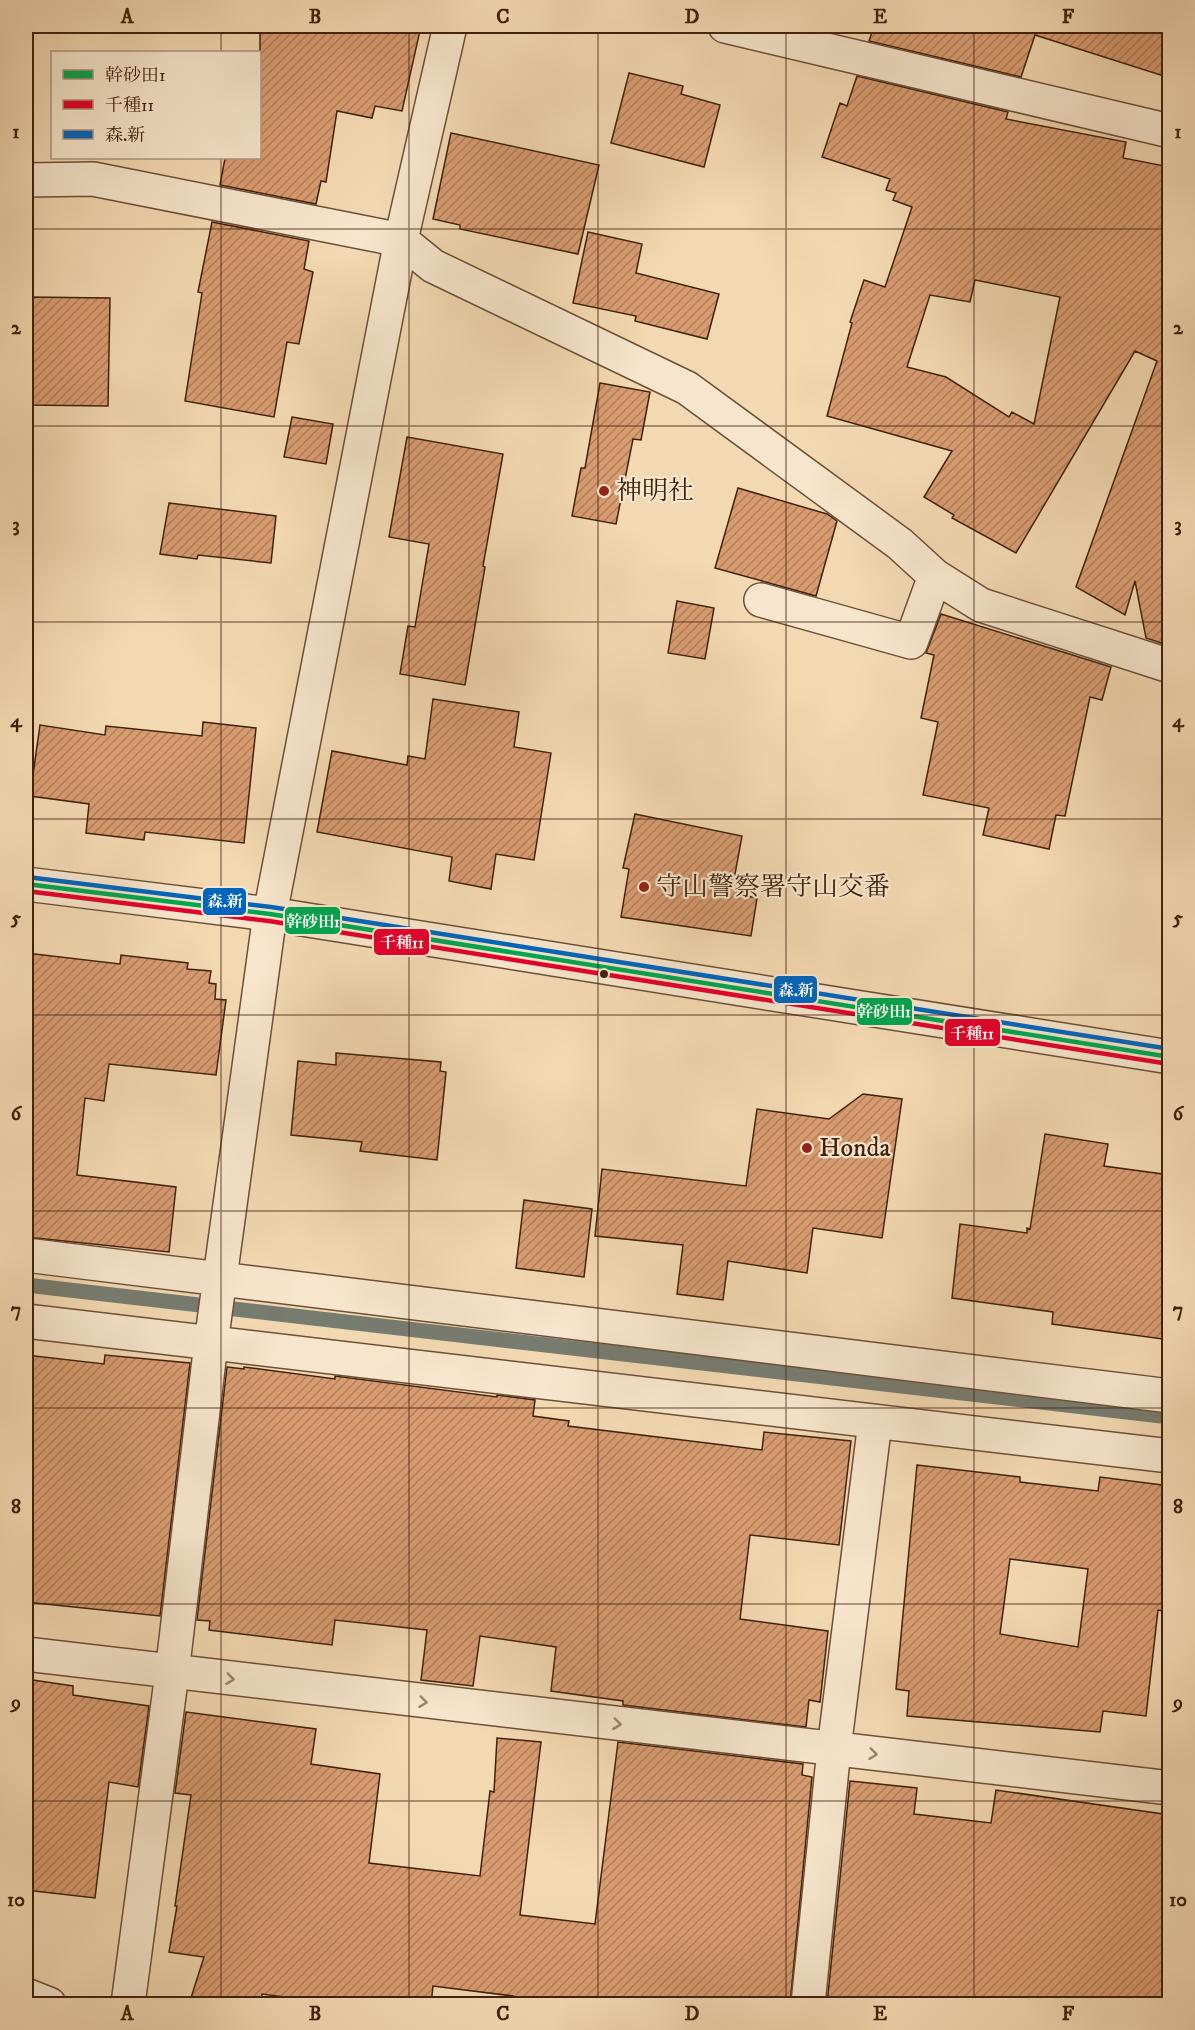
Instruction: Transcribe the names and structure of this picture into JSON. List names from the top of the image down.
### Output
{
  "places": ["神明社", "守山警察署守山交番", "Honda"],
  "lines": ["transit line 森.新", "transit line 幹砂田1", "transit line 千種11"],
  "legend": ["幹砂田1", "千種11", "森.新"],
  "grid": {
    "columns": [
      "A",
      "B",
      "C",
      "D",
      "E",
      "F"
    ],
    "rows": [
      "1",
      "2",
      "3",
      "4",
      "5",
      "6",
      "7",
      "8",
      "9",
      "10"
    ]
  }
}
